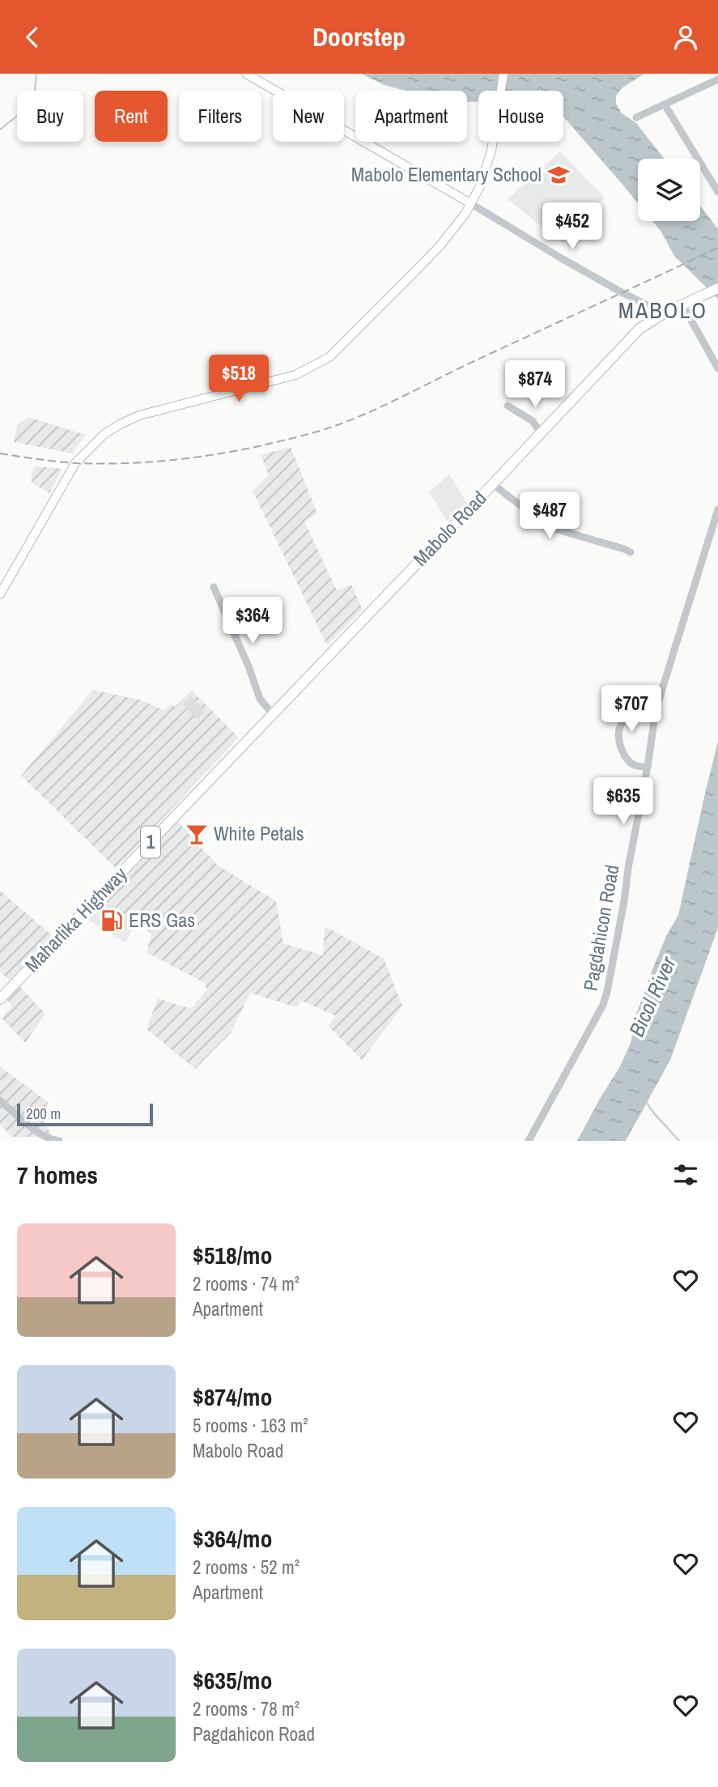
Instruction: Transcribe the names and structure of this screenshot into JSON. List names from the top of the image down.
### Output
{
  "streets": {
    "highway": ["Mabolo Road", "1", "Maharlika Highway"],
    "street": ["Pagdahicon Road"]
  },
  "crossings": [
    ["Mabolo Road", "Maharlika Highway"]
  ],
  "districts": ["MABOLO"],
  "water": ["Bicol River"],
  "places": {
    "school or university": ["Mabolo Elementary School"],
    "bar": ["White Petals"],
    "fuel station": ["ERS Gas"]
  },
  "scale_bar": "200 m",
  "page": {
    "header": "Doorstep",
    "chip": [
      "Buy",
      "Rent",
      "Filters",
      "New",
      "Apartment",
      "House"
    ],
    "price": [
      "$452",
      "$518",
      "$874",
      "$487",
      "$364",
      "$707",
      "$635"
    ],
    "scale": "200 m",
    "heading": "7 homes",
    "list": [
      {
        "name": "$518/mo",
        "note": "2 rooms · 74 m² · Apartment"
      },
      {
        "name": "$874/mo",
        "note": "5 rooms · 163 m² · Mabolo Road"
      },
      {
        "name": "$364/mo",
        "note": "2 rooms · 52 m² · Apartment"
      },
      {
        "name": "$635/mo",
        "note": "2 rooms · 78 m² · Pagdahicon Road"
      }
    ]
  }
}
